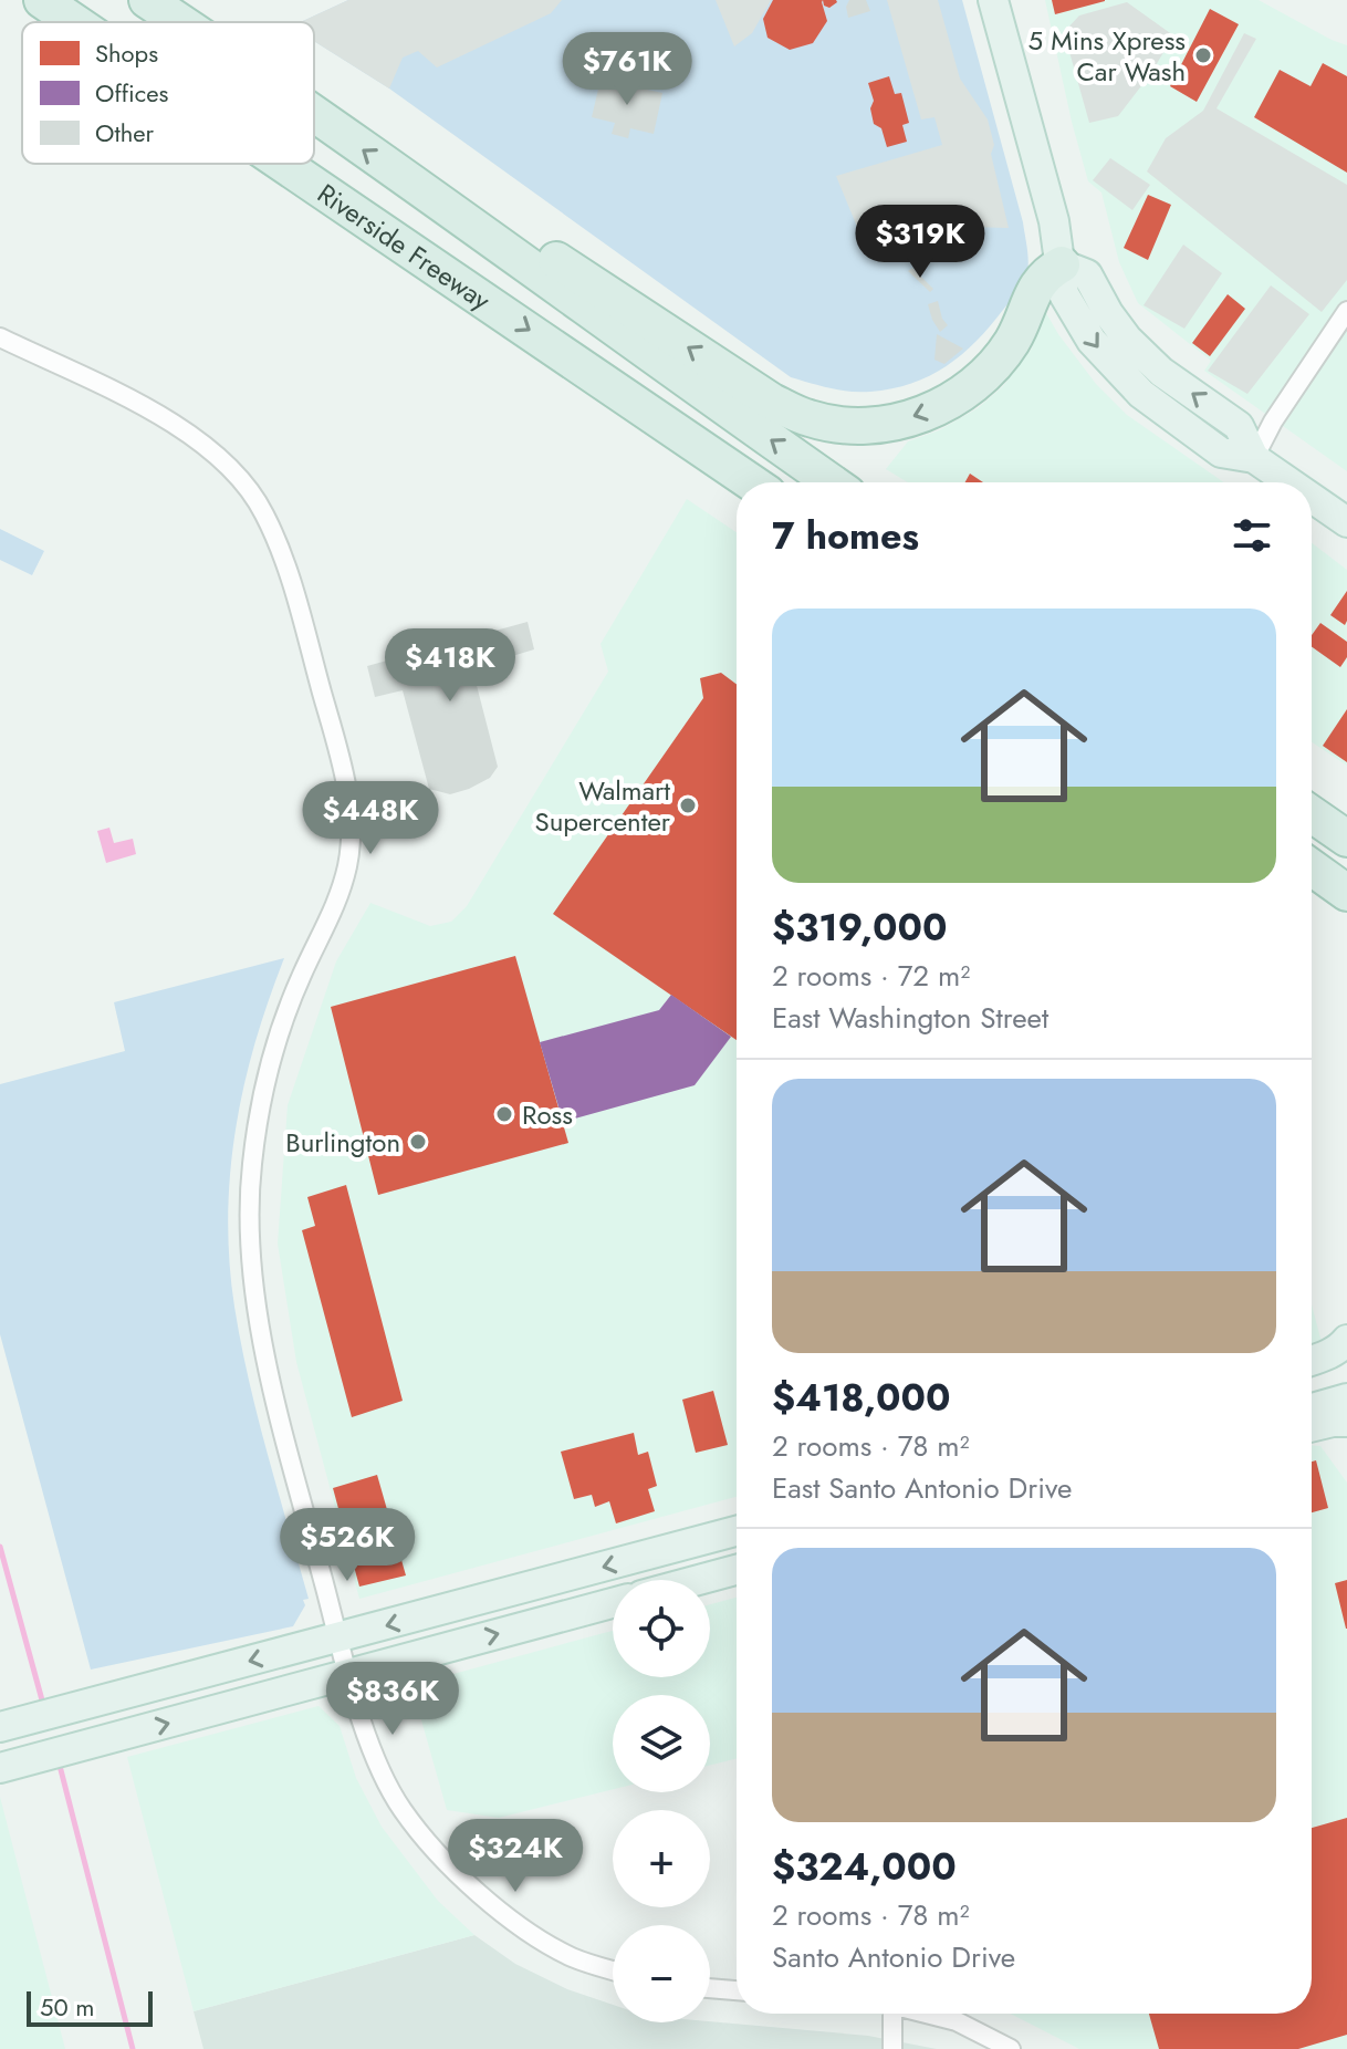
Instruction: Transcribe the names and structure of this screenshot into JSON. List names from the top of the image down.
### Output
{
  "streets": {
    "highway": ["Riverside Freeway"]
  },
  "places": [
    "5 Mins Xpress Car Wash",
    "Walmart Supercenter",
    "Ross",
    "Burlington"
  ],
  "legend": ["Shops", "Offices", "Other"],
  "scale_bar": "50 m",
  "page": {
    "price": [
      "$761K",
      "$319K",
      "$418K",
      "$448K",
      "$526K",
      "$836K",
      "$324K"
    ],
    "heading": "7 homes",
    "list": [
      {
        "name": "$319,000",
        "note": "2 rooms · 72 m² · East Washington Street"
      },
      {
        "name": "$418,000",
        "note": "2 rooms · 78 m² · East Santo Antonio Drive"
      },
      {
        "name": "$324,000",
        "note": "2 rooms · 78 m² · Santo Antonio Drive"
      }
    ],
    "map_buttons": ["+", "−"],
    "scale": "50 m"
  }
}
